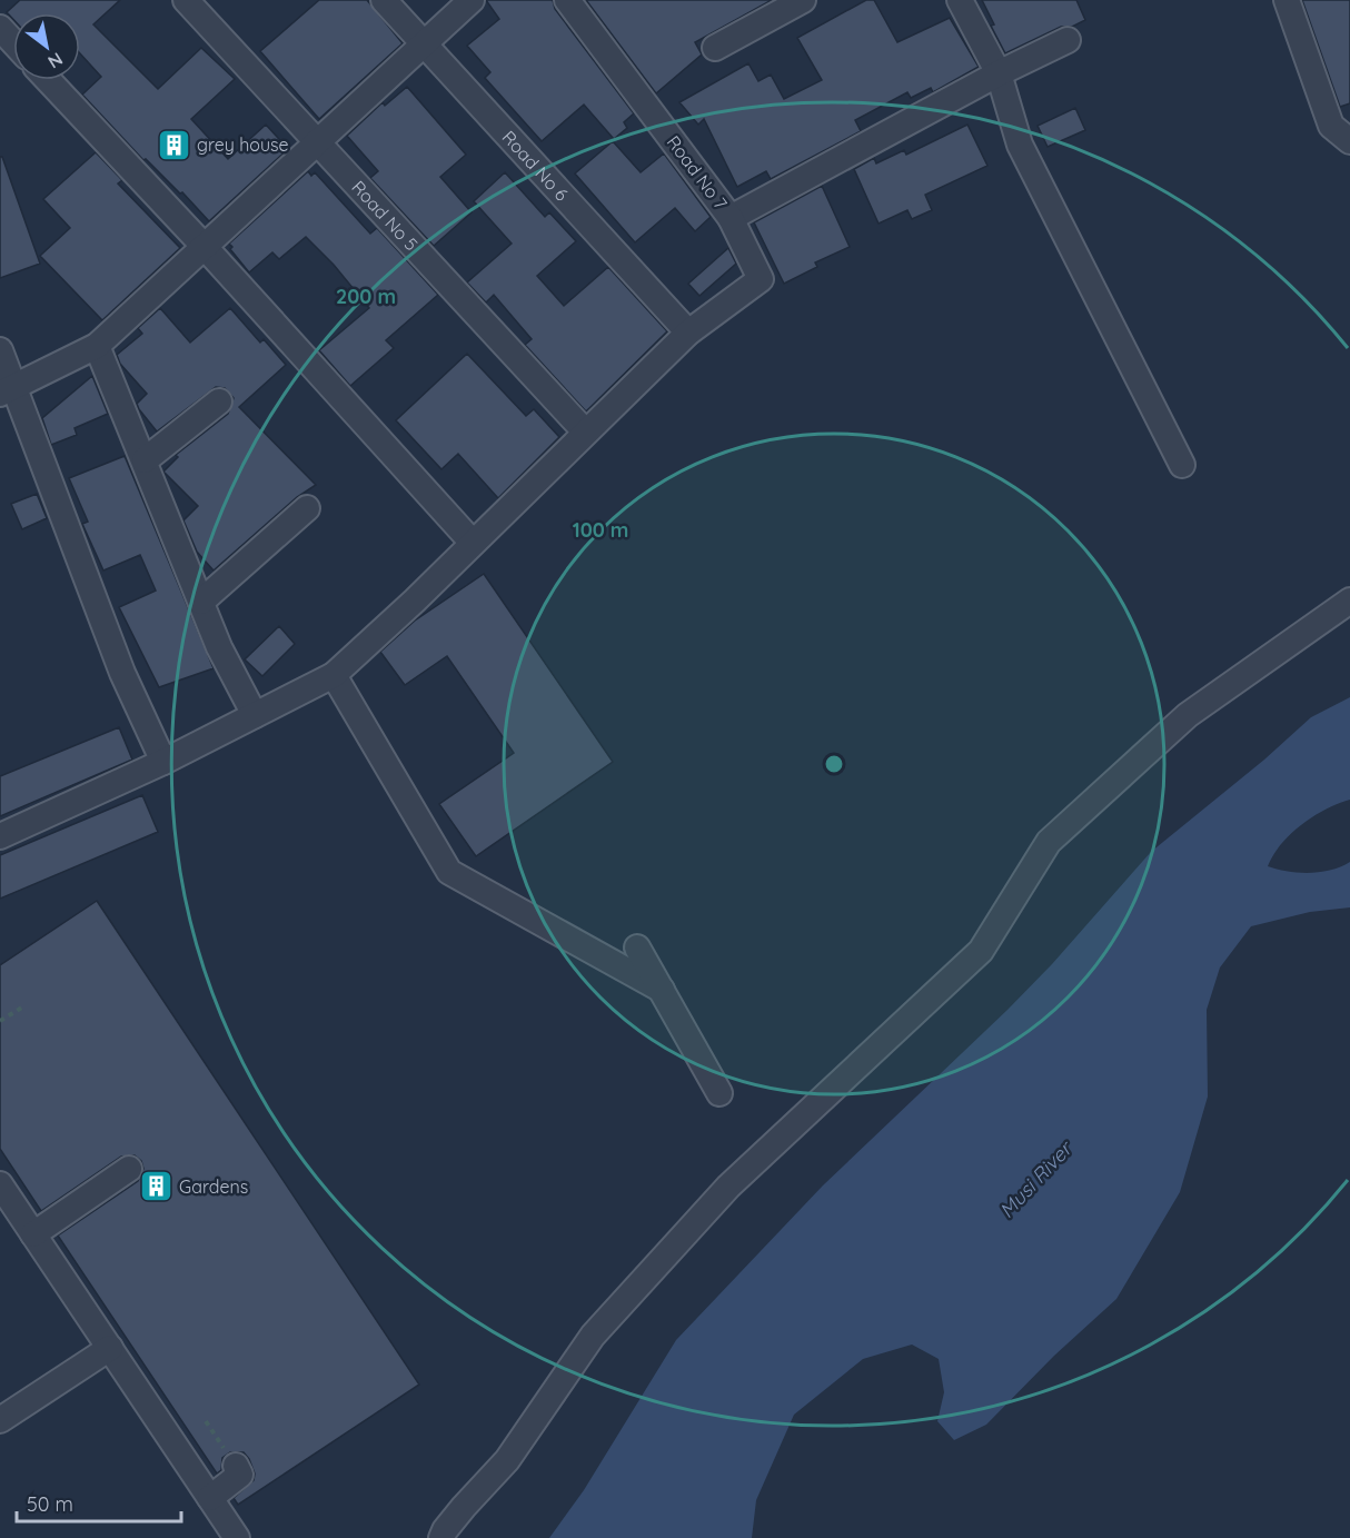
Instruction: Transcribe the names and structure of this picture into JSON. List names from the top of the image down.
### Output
{
  "streets": {
    "street": ["Road No 6", "Road No 7", "Road No 5"]
  },
  "crossings": [
    ["Road No 6", "Road No 7"]
  ],
  "water": ["Musi River"],
  "places": {
    "building": ["grey house", "Gardens"]
  },
  "scale_bar": "50 m",
  "north": "bottom right",
  "rings": ["200 m", "100 m"]
}
